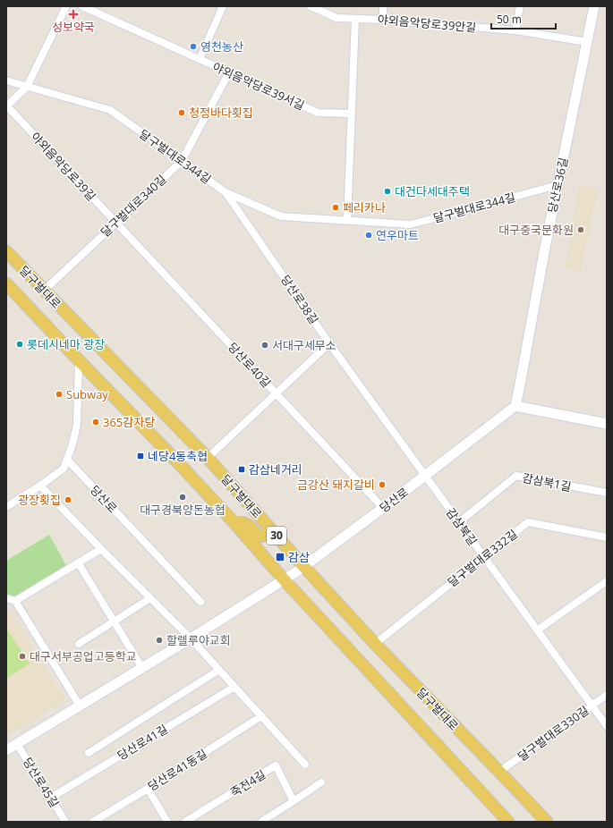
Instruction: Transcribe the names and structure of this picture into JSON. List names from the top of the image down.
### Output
{
  "streets": {
    "main road": [
      "당산로36길",
      "달구벌대로",
      "당산로",
      "30"
    ],
    "street": [
      "야외음악당로39안길",
      "야외음악당로39서길",
      "달구벌대로344길",
      "야외음악당로39길",
      "달구벌대로340길",
      "당산로38길",
      "당산로40길",
      "감삼북1길",
      "감삼북길",
      "달구벌대로332길",
      "달구벌대로330길",
      "당산로41길",
      "당산로41동길",
      "당산로45길",
      "죽전4길"
    ]
  },
  "crossings": [
    ["야외음악당로39안길", "당산로36길"],
    ["야외음악당로39서길", "달구벌대로340길"],
    ["달구벌대로344길", "야외음악당로39길"],
    ["달구벌대로344길", "당산로36길"],
    ["달구벌대로344길", "달구벌대로340길"],
    ["달구벌대로344길", "당산로38길"],
    ["야외음악당로39길", "달구벌대로340길"],
    ["야외음악당로39길", "당산로40길"],
    ["당산로36길", "당산로"],
    ["달구벌대로340길", "달구벌대로"],
    ["달구벌대로340길", "당산로40길"],
    ["달구벌대로", "당산로"],
    ["달구벌대로", "달구벌대로332길"],
    ["달구벌대로", "달구벌대로330길"],
    ["당산로38길", "당산로"],
    ["당산로38길", "감삼북길"],
    ["당산로40길", "당산로"],
    ["감삼북1길", "감삼북길"],
    ["당산로", "감삼북길"],
    ["당산로", "당산로45길"],
    ["감삼북길", "달구벌대로332길"],
    ["감삼북길", "달구벌대로330길"],
    ["당산로41길", "당산로45길"]
  ],
  "places": {
    "health": ["성보약국"],
    "other": [
      "영천농산",
      "청정바다횟집",
      "대건다세대주택",
      "페리카나",
      "대구중국문화원",
      "연우마트",
      "롯데시네마 광장",
      "서대구세무소",
      "Subway",
      "365감자탕",
      "금강산 돼지갈비",
      "대구경북양돈농협",
      "광장횟집",
      "할렐루야교회",
      "대구서부공업고등학교"
    ],
    "transit": ["네당4동축협", "감삼네거리", "감삼"]
  },
  "scale_bar": "50 m"
}
